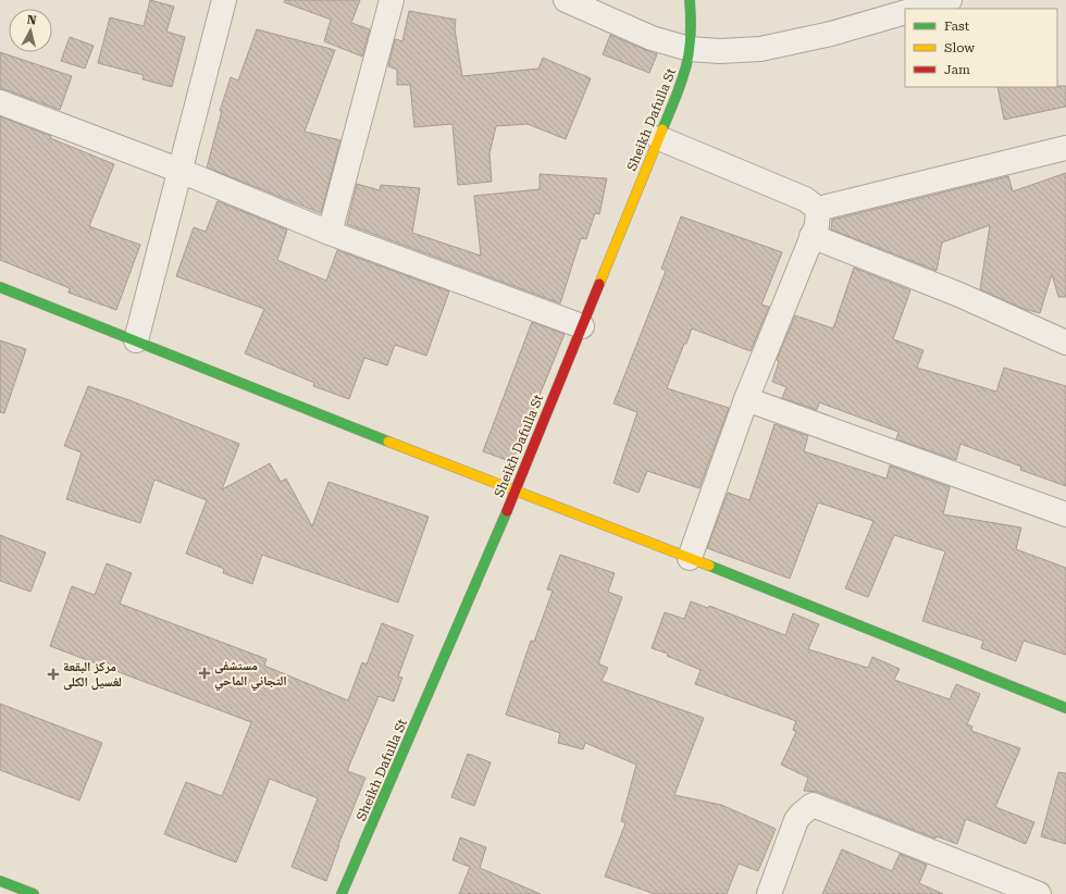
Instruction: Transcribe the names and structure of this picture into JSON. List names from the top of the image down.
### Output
{
  "streets": {
    "street": ["Sheikh Dafulla St"]
  },
  "places": {
    "health": ["مستشفى التجاني الماحي", "مركز البقعة لغسيل الكلى"]
  },
  "legend": ["Fast", "Slow", "Jam"],
  "north": "top"
}
